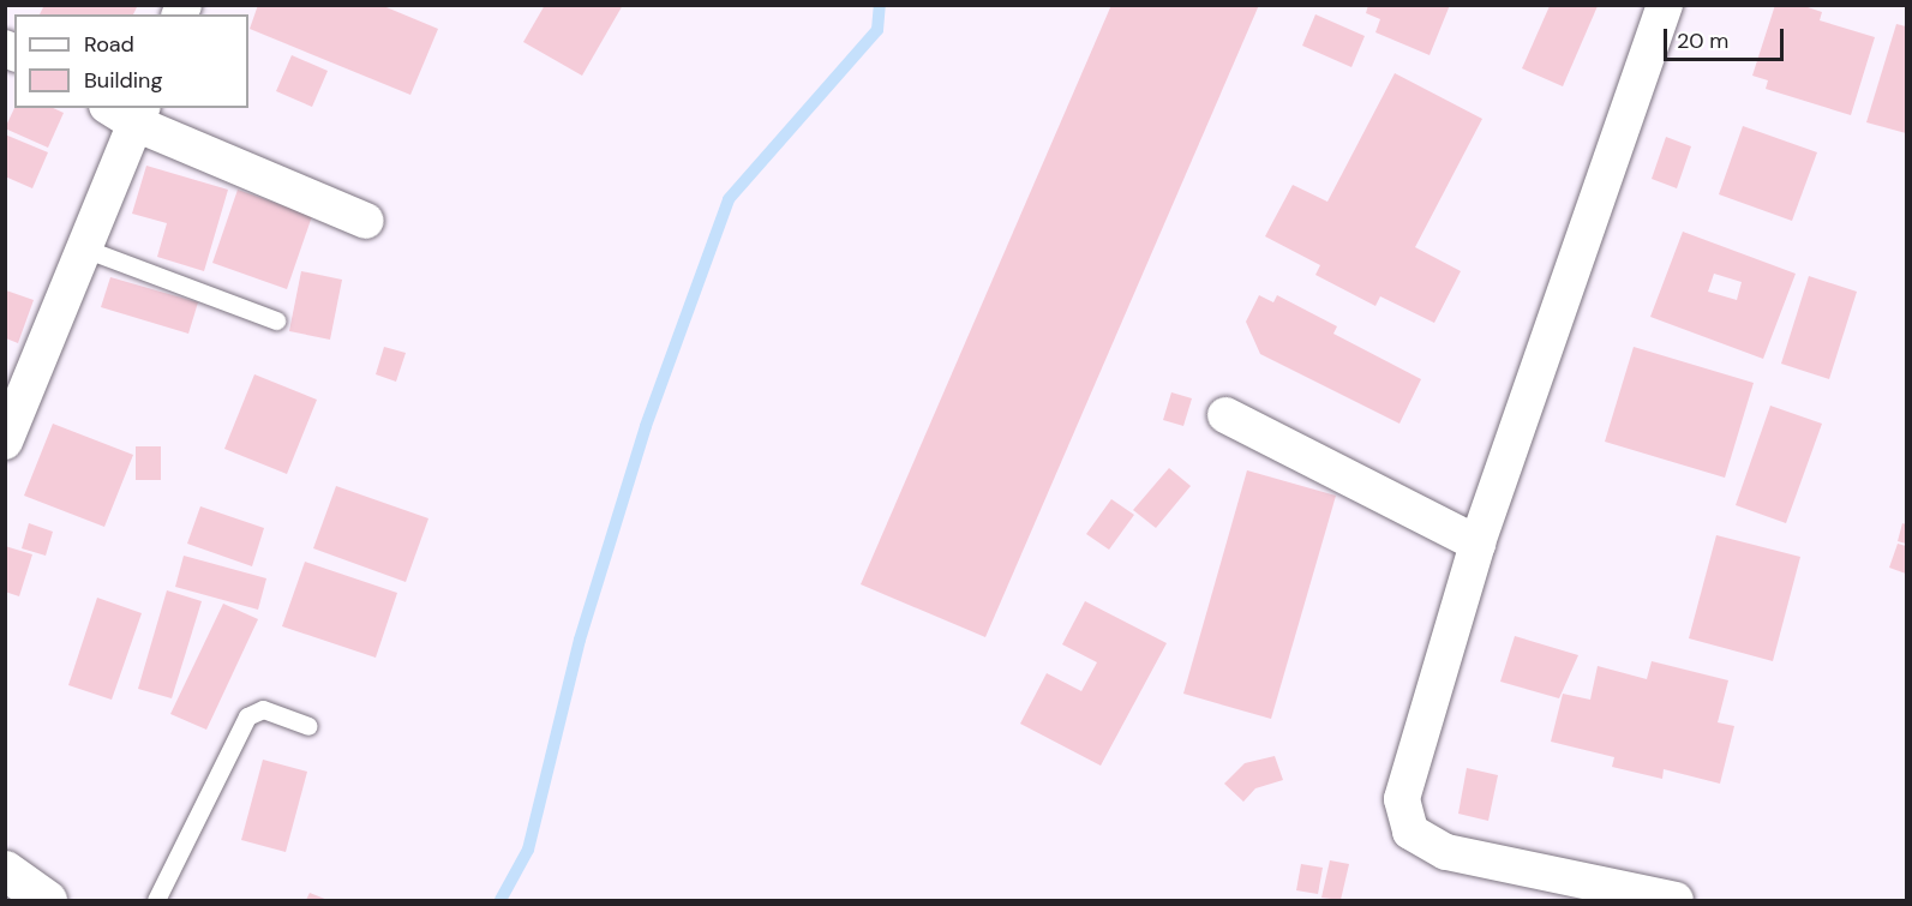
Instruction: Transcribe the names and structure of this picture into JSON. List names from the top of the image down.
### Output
{
  "legend": ["Road", "Building"],
  "scale_bar": "20 m"
}
